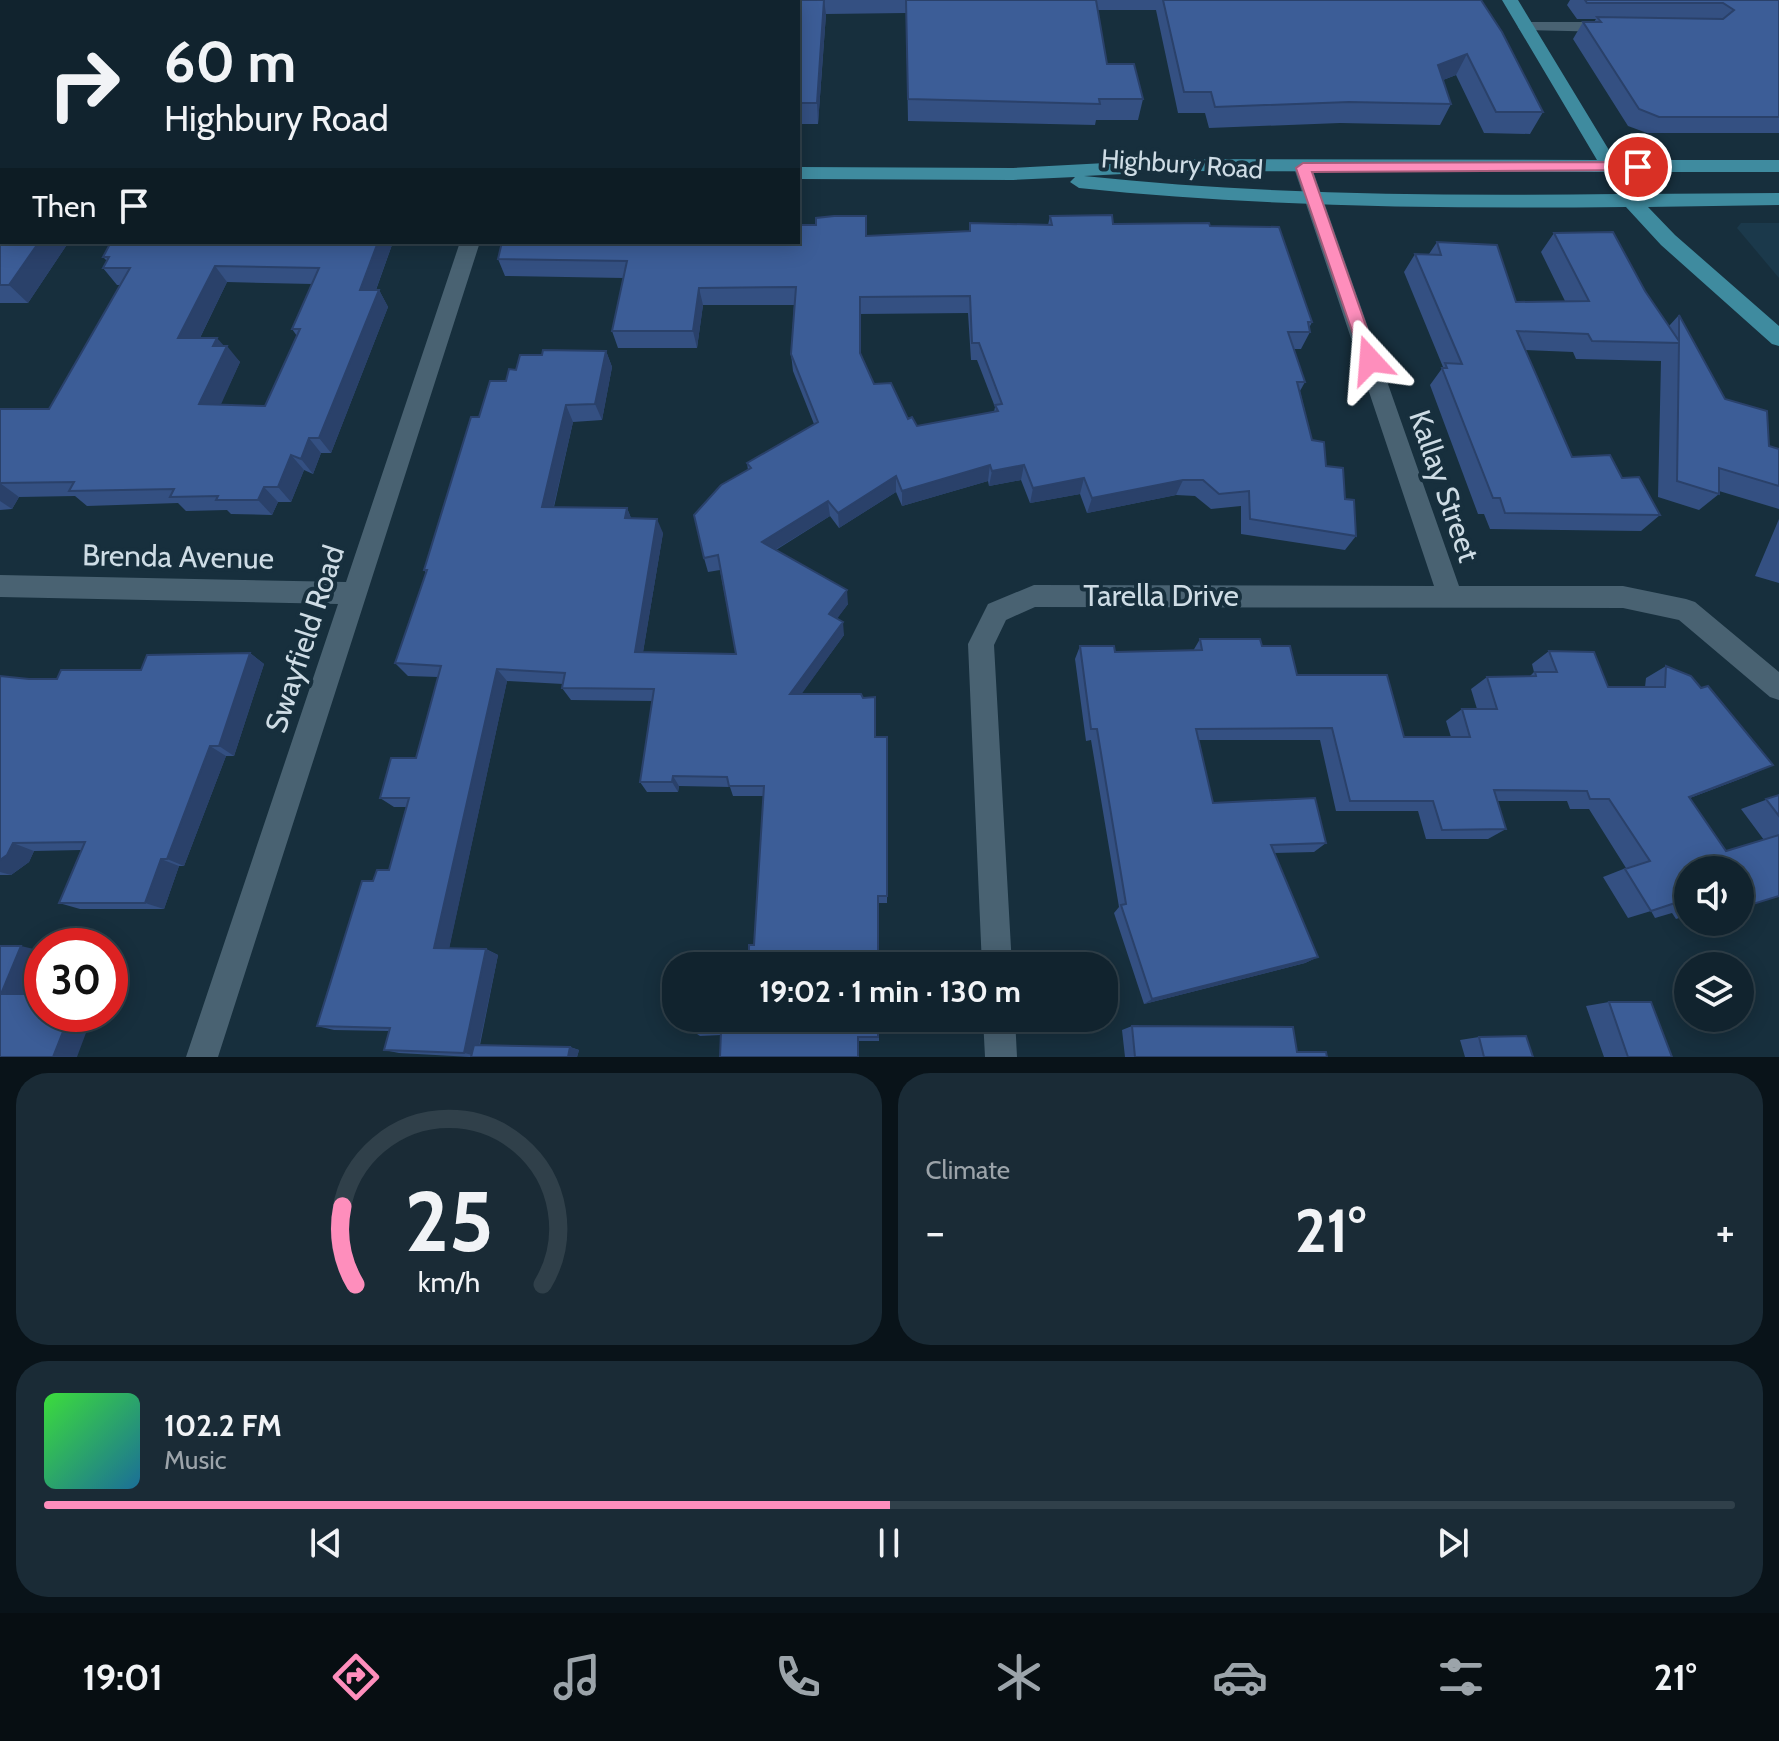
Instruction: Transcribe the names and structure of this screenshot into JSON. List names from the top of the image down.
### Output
{
  "streets": {
    "main road": ["Highbury Road"],
    "street": [
      "Kallay Street",
      "Brenda Avenue",
      "Tarella Drive",
      "Swayfield Road"
    ]
  },
  "crossings": [
    ["Highbury Road", "Kallay Street"],
    ["Kallay Street", "Tarella Drive"],
    ["Brenda Avenue", "Swayfield Road"]
  ],
  "page": {
    "turn": ["60 m", "Highbury Road"],
    "then": "Then",
    "limit": "30",
    "trip": "19:02 · 1 min · 130 m",
    "tile": "Climate",
    "heat": ["−", "21°", "+"],
    "song": ["102.2 FM", "Music"],
    "tabs": ["19:01", "21°"],
    "gauge": ["25", "km/h"]
  }
}
